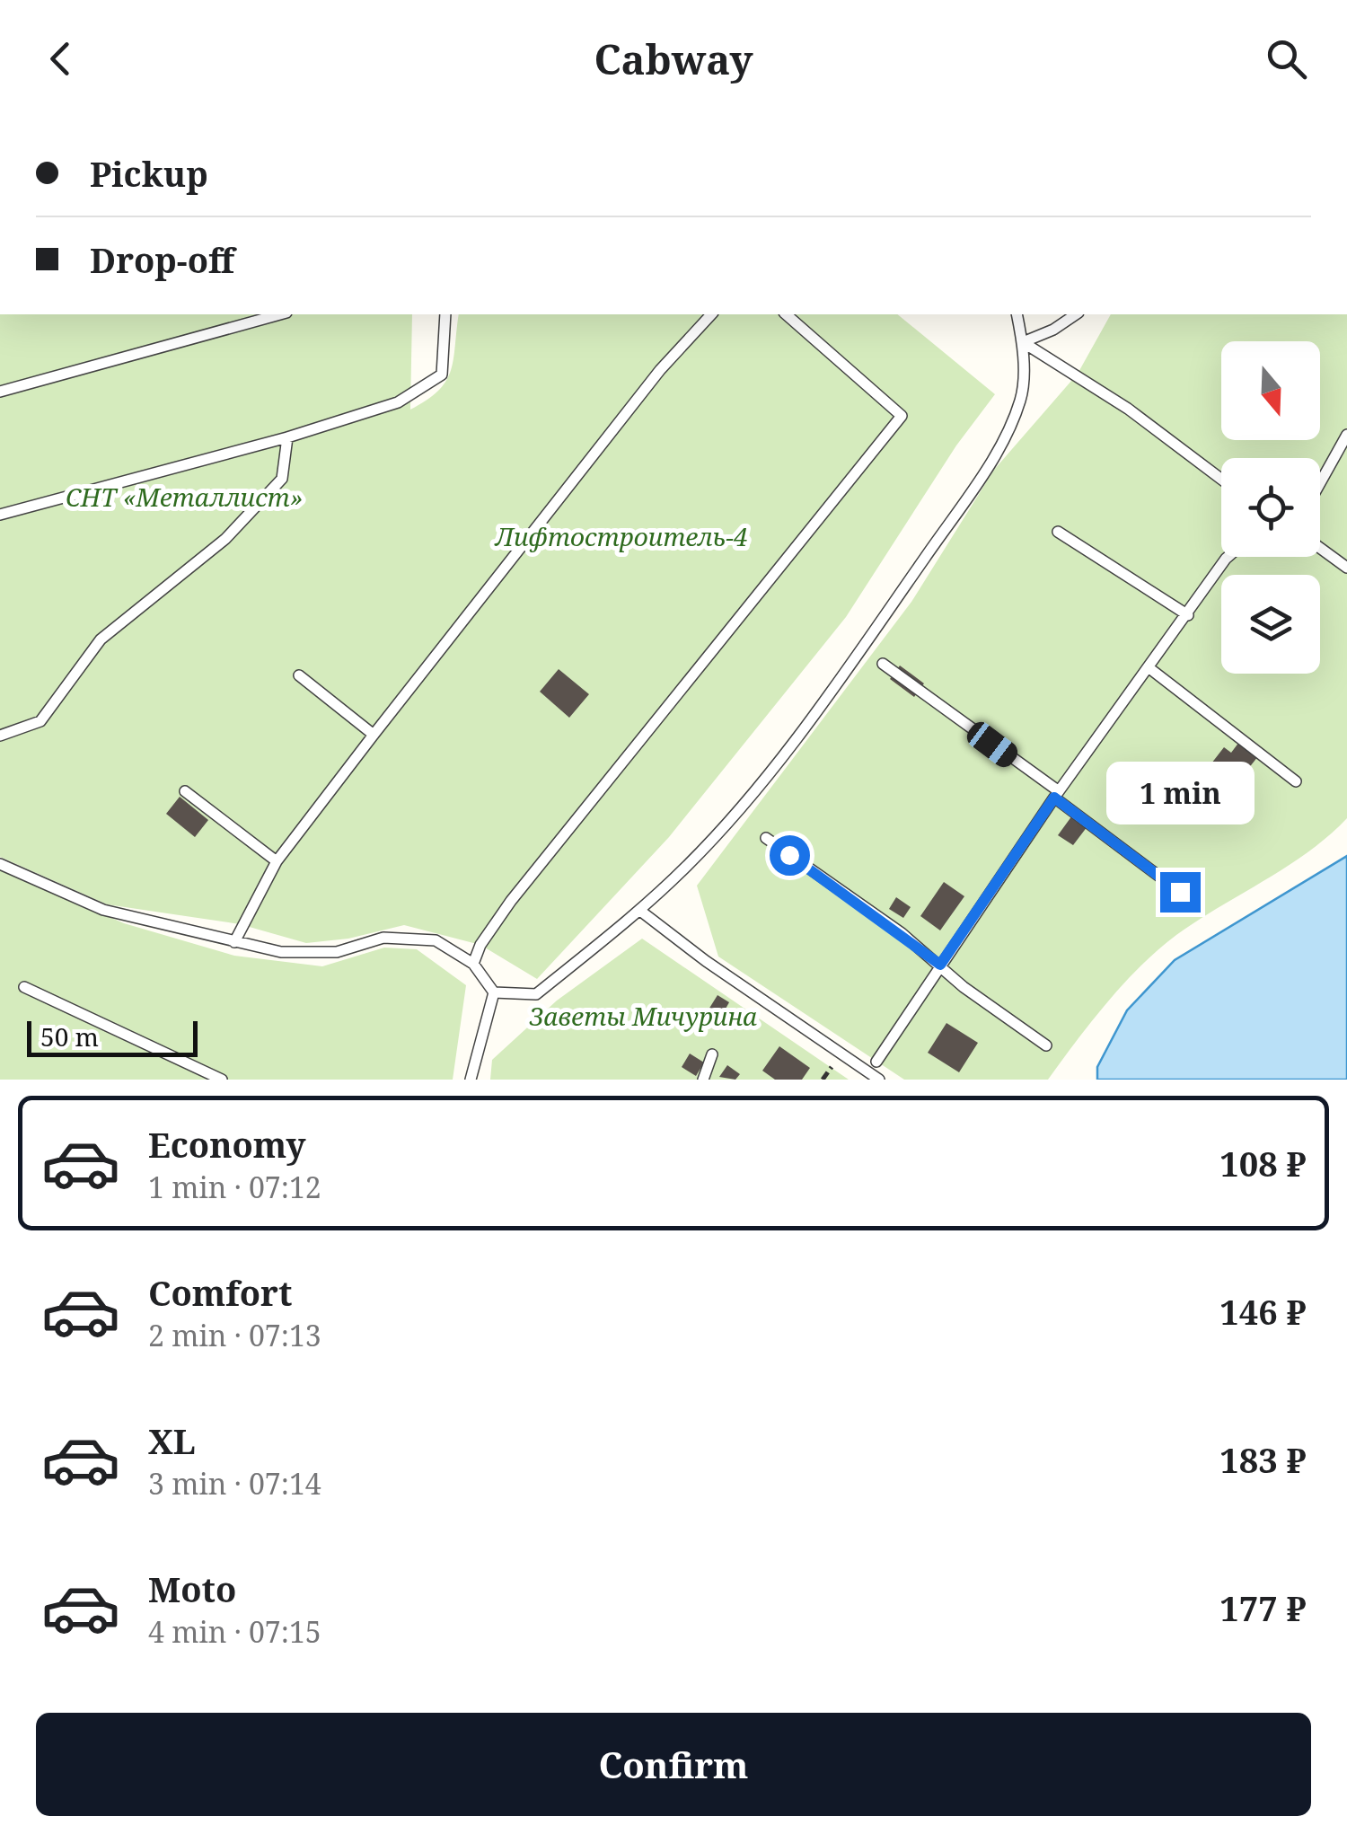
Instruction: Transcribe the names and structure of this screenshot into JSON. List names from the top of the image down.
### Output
{
  "parks": ["СНТ «Металлист»", "Лифтостроитель-4", "Заветы Мичурина"],
  "scale_bar": "50 m",
  "north": "bottom",
  "page": {
    "header": "Cabway",
    "banner": ["Pickup", "Drop-off"],
    "bubble": "1 min",
    "scale": "50 m",
    "list": [
      {
        "name": "Economy",
        "note": "1 min · 07:12",
        "value": "108 ₽"
      },
      {
        "name": "Comfort",
        "note": "2 min · 07:13",
        "value": "146 ₽"
      },
      {
        "name": "XL",
        "note": "3 min · 07:14",
        "value": "183 ₽"
      },
      {
        "name": "Moto",
        "note": "4 min · 07:15",
        "value": "177 ₽"
      }
    ],
    "buttons": "Confirm"
  }
}
